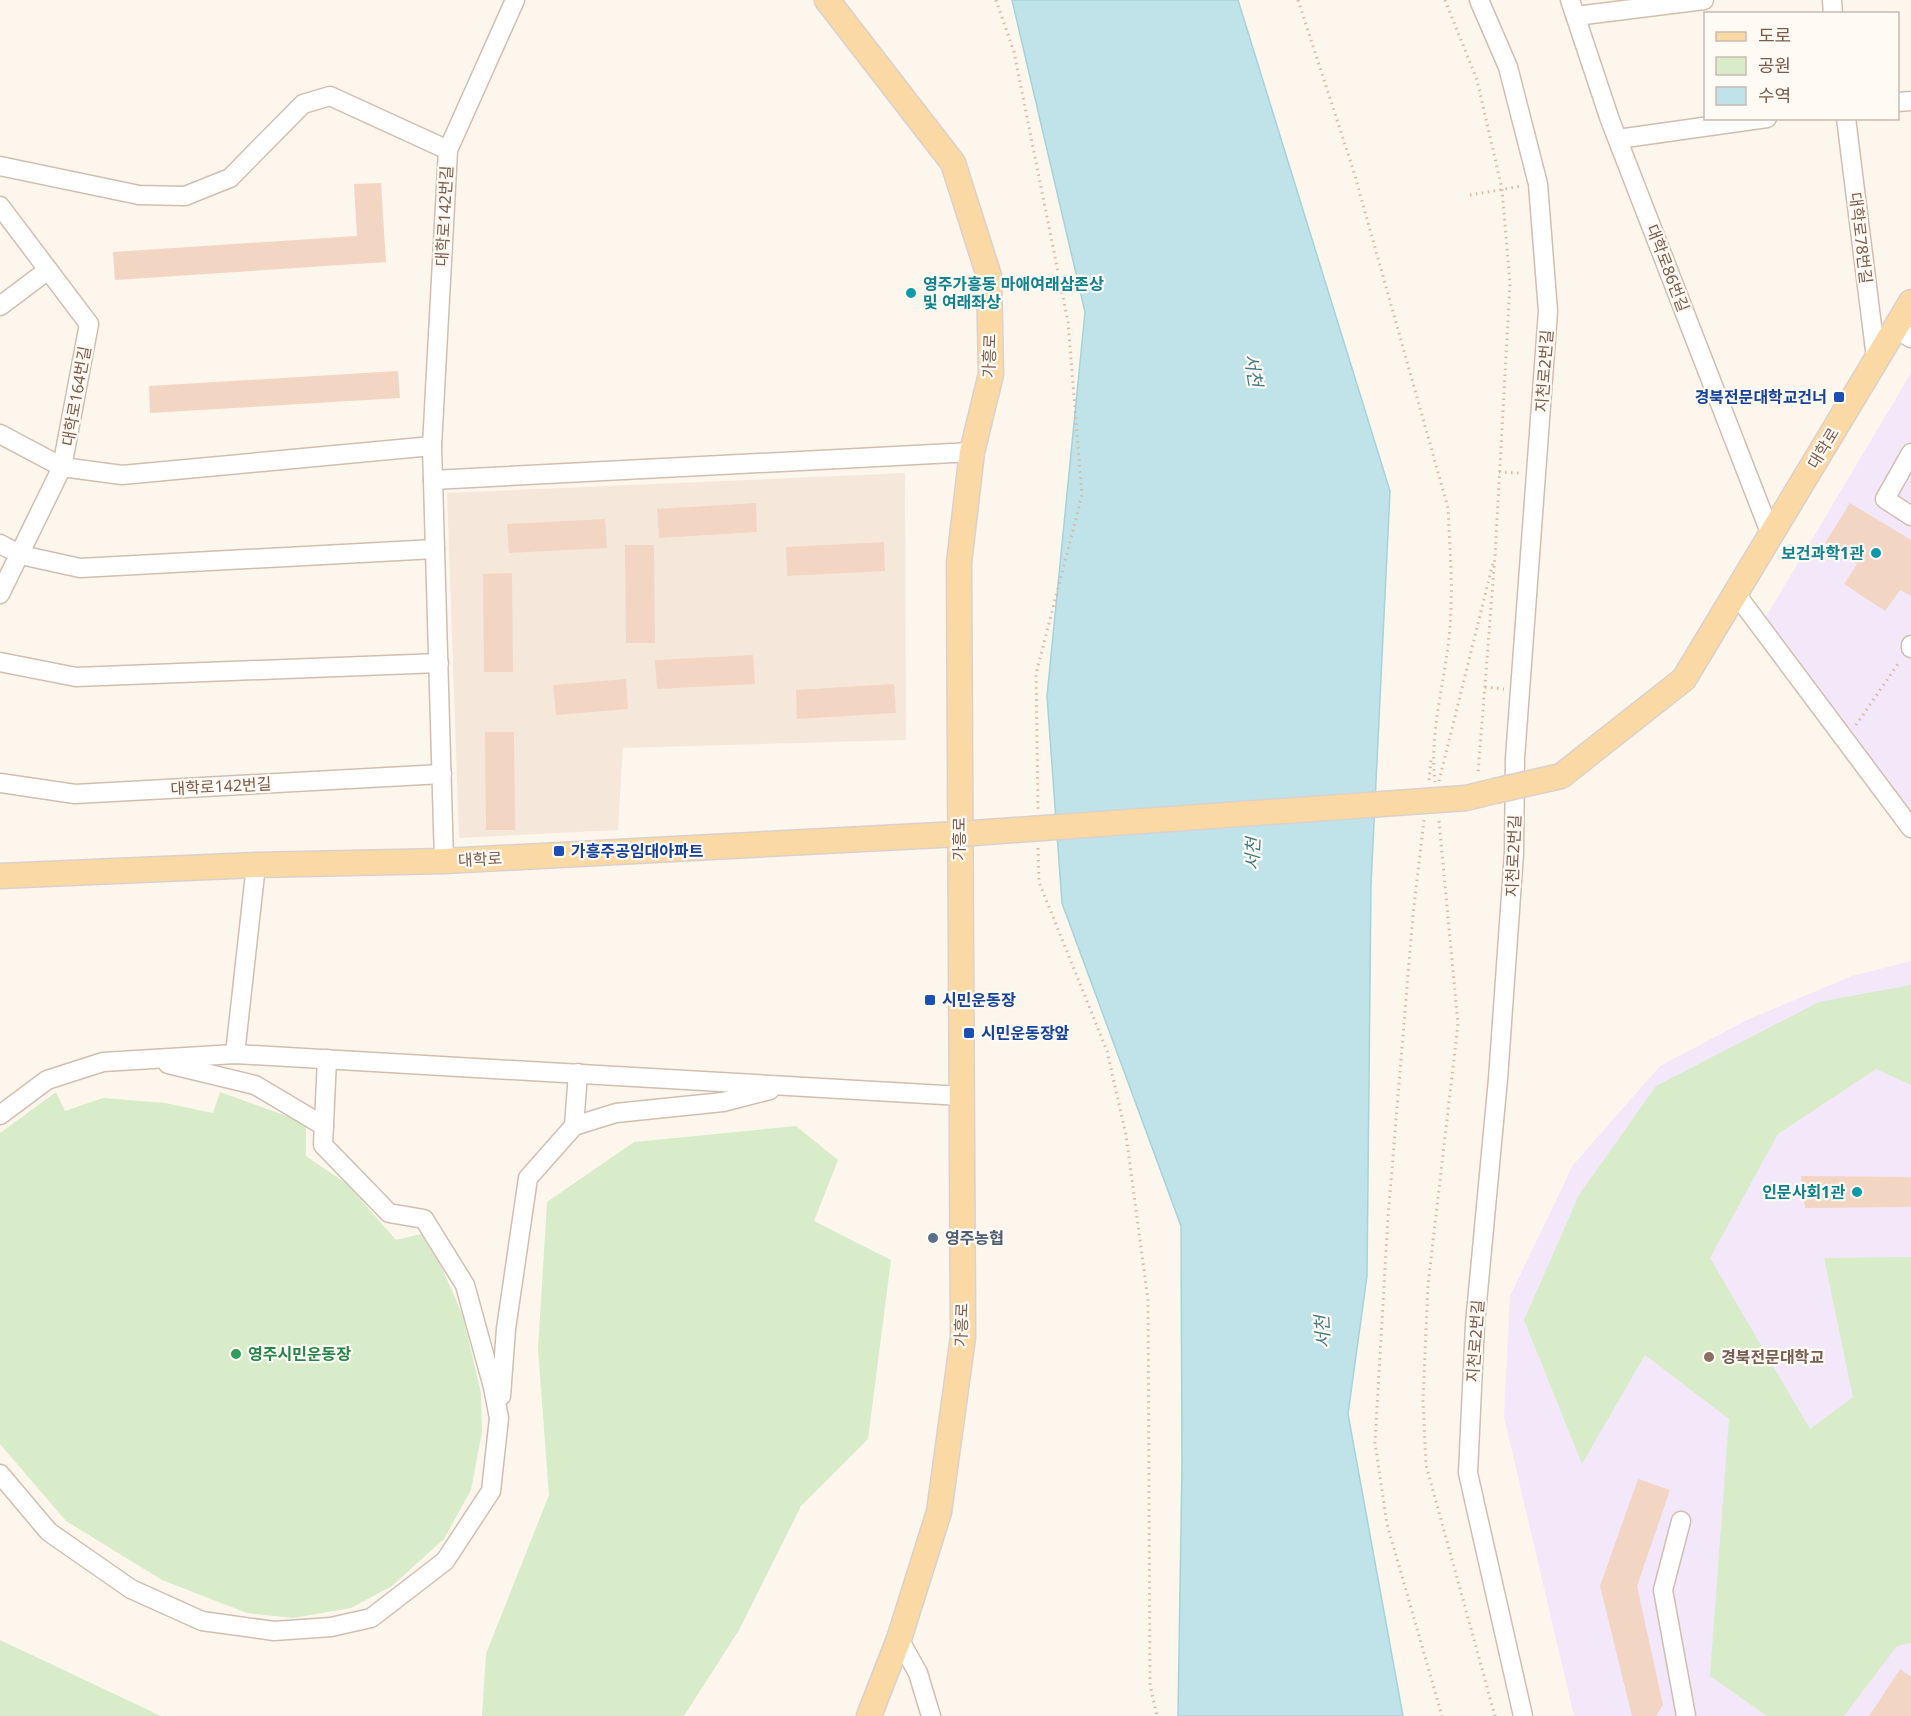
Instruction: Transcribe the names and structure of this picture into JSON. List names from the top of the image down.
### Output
{
  "streets": {
    "main road": ["가흥로", "대학로"],
    "street": [
      "대학로142번길",
      "대학로78번길",
      "대학로86번길",
      "지천로2번길",
      "대학로164번길"
    ]
  },
  "crossings": [
    ["대학로142번길", "대학로"],
    ["대학로78번길", "대학로"],
    ["대학로86번길", "대학로"],
    ["가흥로", "대학로"]
  ],
  "water": ["서천"],
  "places": {
    "other": [
      "영주가흥동 마애여래삼존상 및 여래좌상",
      "보건과학1관",
      "인문사회1관",
      "영주농협",
      "영주시민운동장",
      "경북전문대학교"
    ],
    "transit": [
      "경북전문대학교건너",
      "가흥주공임대아파트",
      "시민운동장",
      "시민운동장앞"
    ]
  },
  "legend": ["도로", "공원", "수역"]
}
